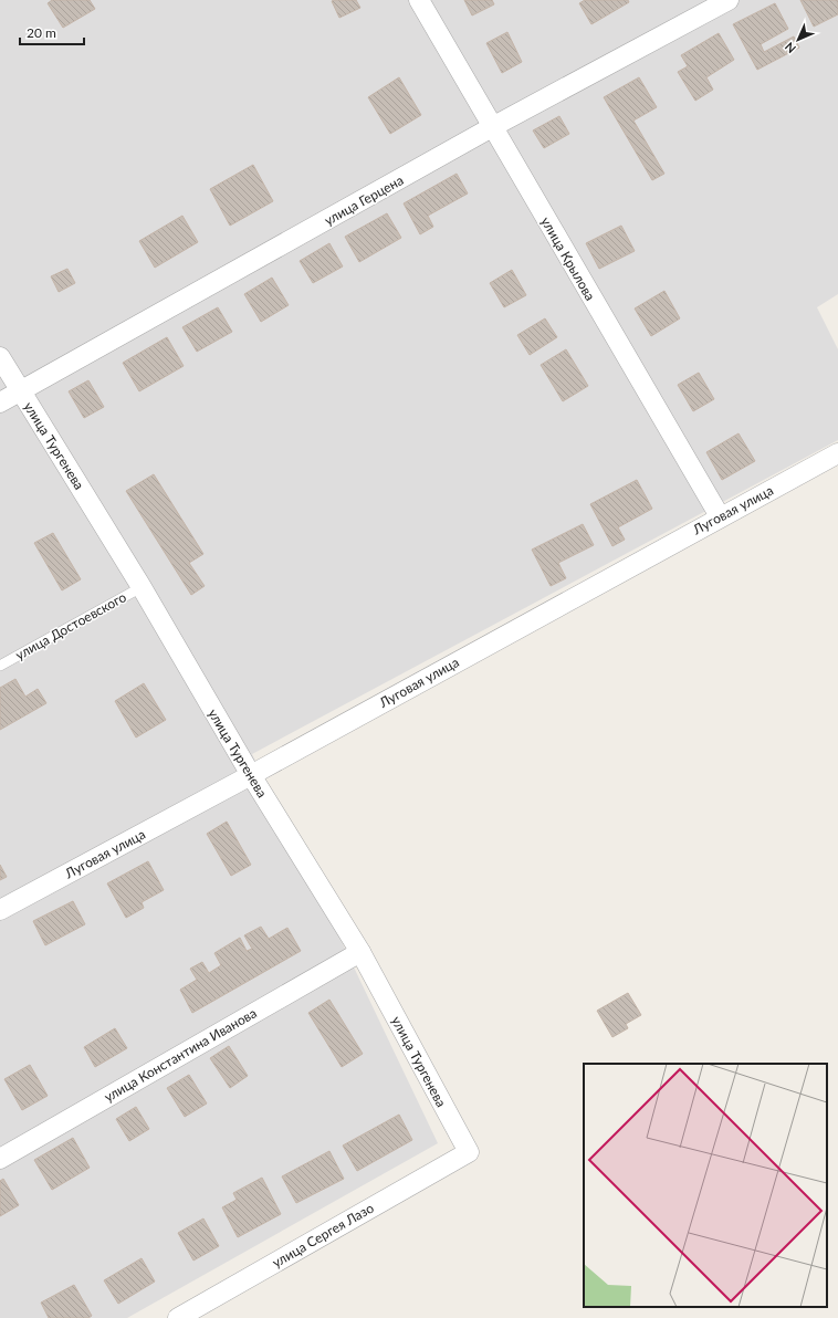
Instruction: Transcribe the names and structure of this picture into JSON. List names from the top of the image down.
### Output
{
  "streets": {
    "street": [
      "улица Герцена",
      "улица Крылова",
      "улица Тургенева",
      "Луговая улица",
      "улица Константина Иванова",
      "улица Сергея Лазо"
    ],
    "lane": ["улица Достоевского"]
  },
  "crossings": [
    ["улица Герцена", "улица Крылова"],
    ["улица Герцена", "улица Тургенева"],
    ["улица Крылова", "Луговая улица"],
    ["улица Тургенева", "Луговая улица"],
    ["улица Тургенева", "улица Достоевского"],
    ["улица Тургенева", "улица Константина Иванова"],
    ["улица Тургенева", "улица Сергея Лазо"]
  ],
  "scale_bar": "20 m",
  "north": "bottom left"
}
